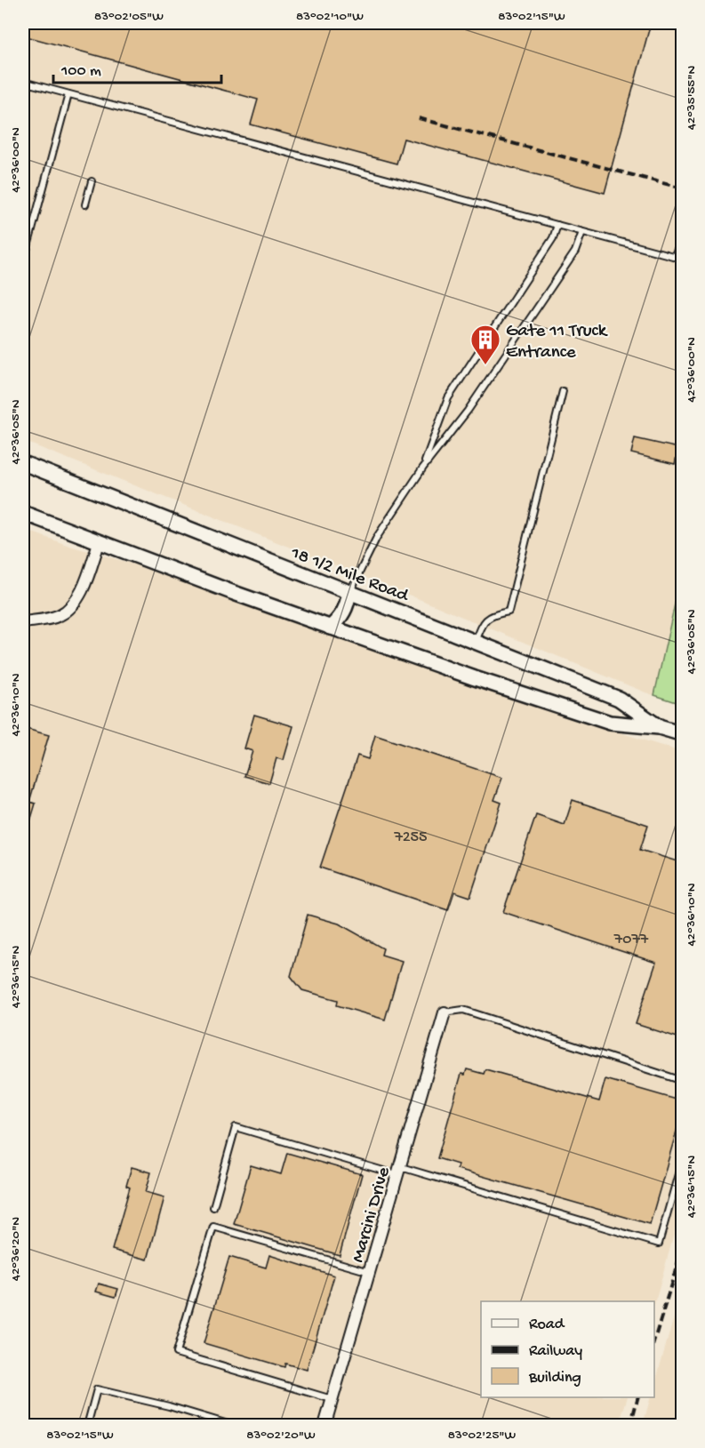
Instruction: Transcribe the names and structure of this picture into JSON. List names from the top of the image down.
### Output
{
  "streets": {
    "street": ["18 1/2 Mile Road", "Marcini Drive"]
  },
  "places": {
    "building": ["Gate 11 Truck Entrance"]
  },
  "house_numbers": ["7255", "7077"],
  "legend": ["Road", "Railway", "Building"],
  "scale_bar": "100 m",
  "coordinates": [
    "83°02'05\"W",
    "83°02'10\"W",
    "83°02'15\"W",
    "42°35'55\"N",
    "42°36'00\"N",
    "42°36'05\"N",
    "42°36'10\"N",
    "42°36'15\"N",
    "42°36'20\"N",
    "83°02'20\"W",
    "83°02'25\"W"
  ]
}
